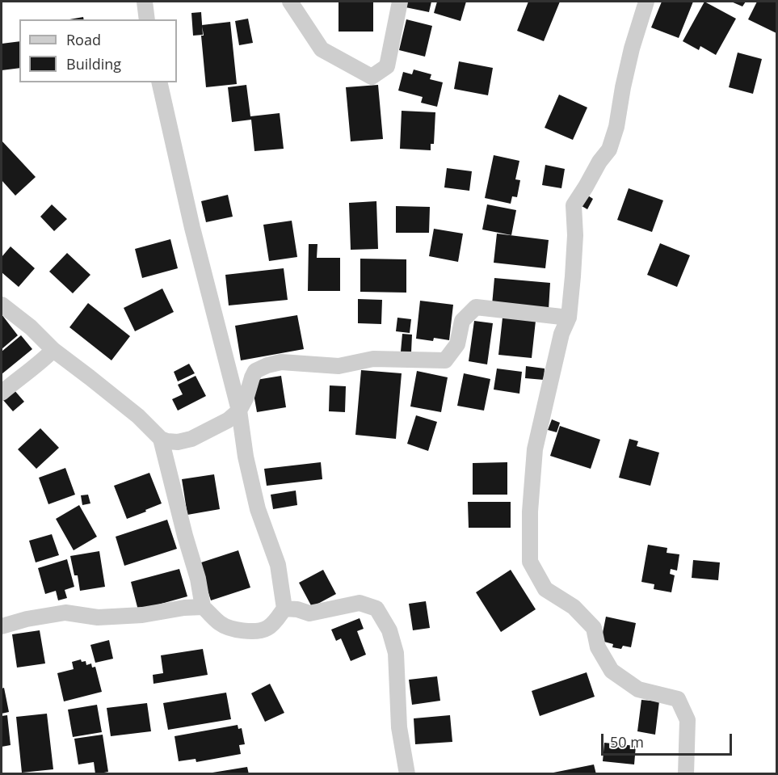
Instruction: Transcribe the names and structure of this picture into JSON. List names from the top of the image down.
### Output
{
  "legend": ["Road", "Building"],
  "scale_bar": "50 m"
}
